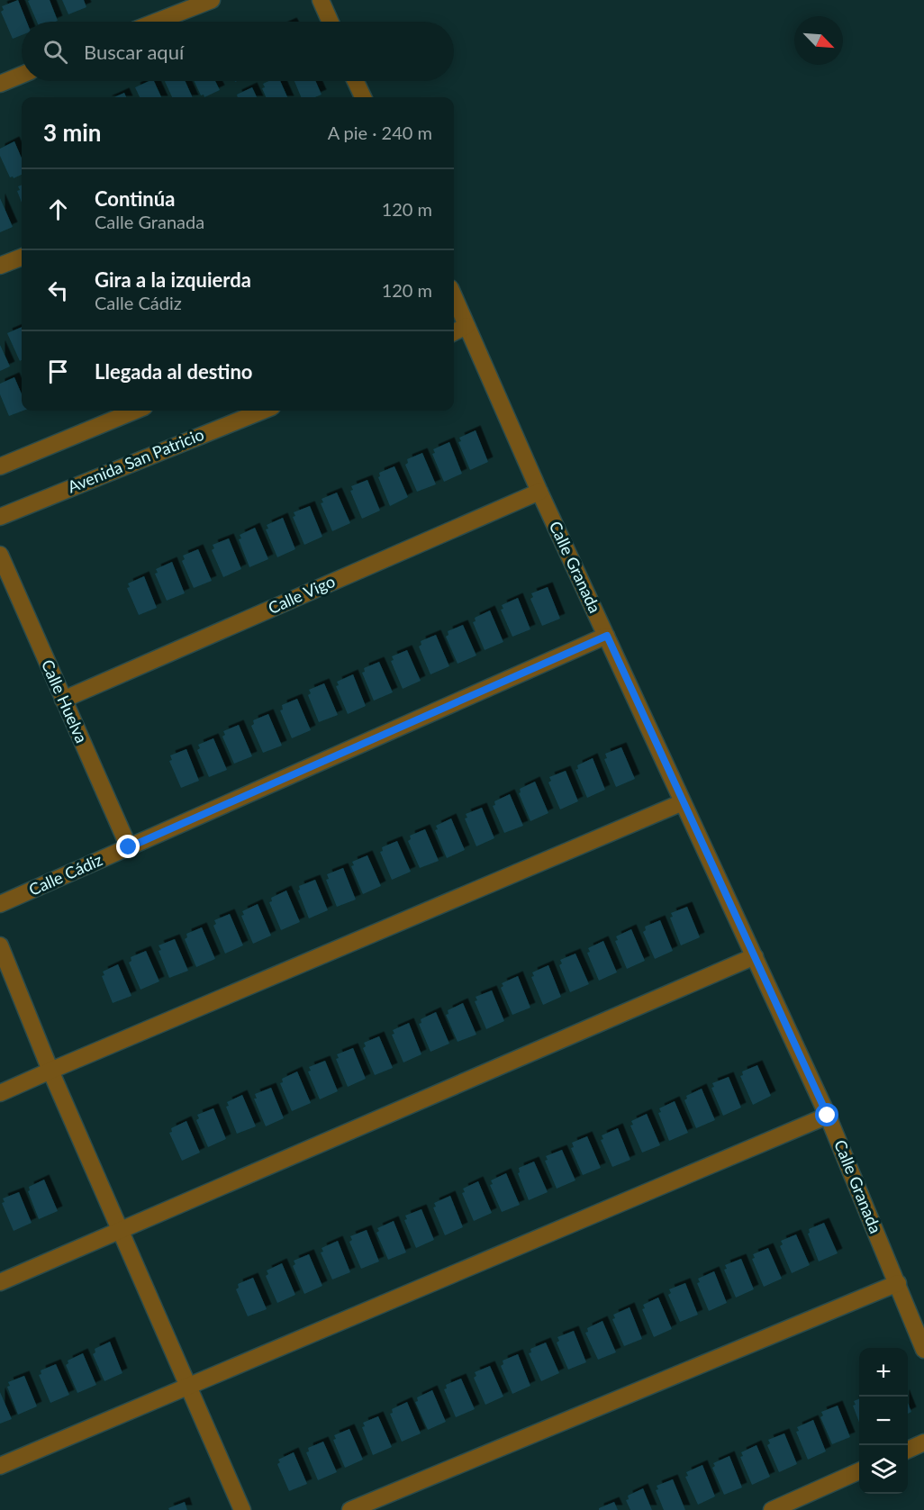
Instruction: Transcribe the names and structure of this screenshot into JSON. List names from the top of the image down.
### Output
{
  "streets": {
    "street": [
      "Avenida San Patricio",
      "Calle Granada",
      "Calle Vigo",
      "Calle Huelva",
      "Calle Cádiz"
    ]
  },
  "crossings": [
    ["Calle Granada", "Calle Vigo"],
    ["Calle Granada", "Calle Cádiz"],
    ["Calle Vigo", "Calle Huelva"],
    ["Calle Huelva", "Calle Cádiz"]
  ],
  "north": "bottom right",
  "page": {
    "search": "Buscar aquí",
    "heading": ["3 min", "A pie · 240 m"],
    "list": [
      ["Continúa", "Calle Granada", "120 m"],
      ["Gira a la izquierda", "Calle Cádiz", "120 m"],
      "Llegada al destino"
    ],
    "map_buttons": ["+", "−"]
  }
}
